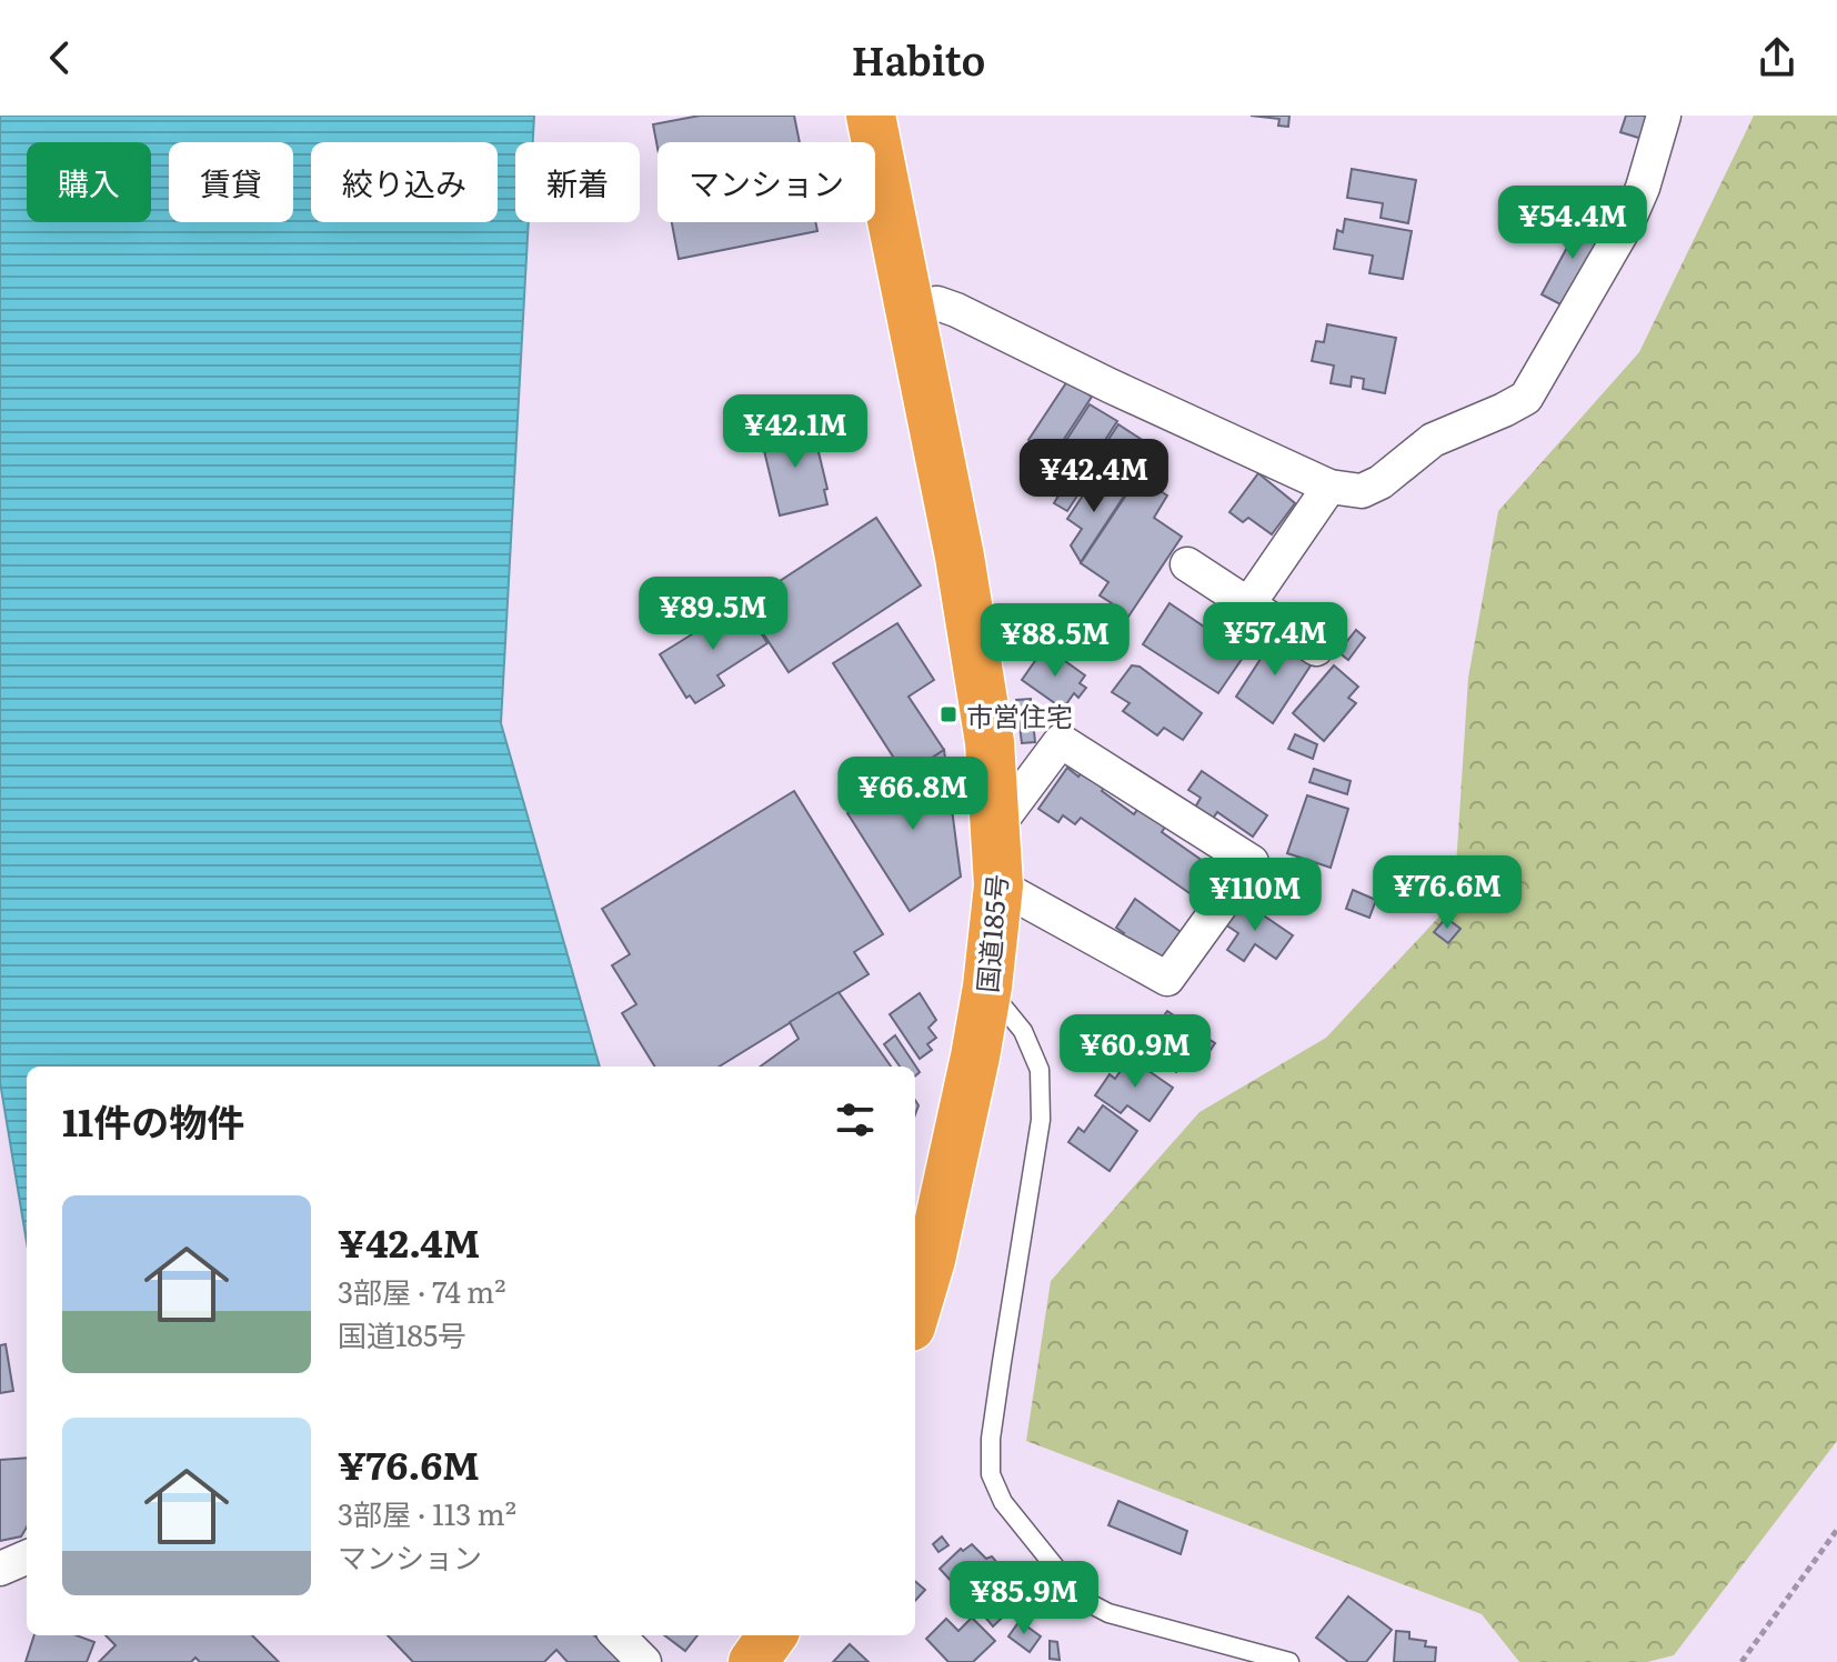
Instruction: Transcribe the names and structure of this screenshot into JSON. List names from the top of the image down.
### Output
{
  "streets": {
    "highway": ["国道185号"]
  },
  "places": {
    "transit": ["市営住宅"]
  },
  "page": {
    "header": "Habito",
    "chip": [
      "購入",
      "賃貸",
      "絞り込み",
      "新着",
      "マンション"
    ],
    "price": [
      "¥54.4M",
      "¥42.1M",
      "¥42.4M",
      "¥89.5M",
      "¥57.4M",
      "¥88.5M",
      "¥66.8M",
      "¥76.6M",
      "¥110M",
      "¥60.9M",
      "¥85.9M"
    ],
    "heading": "11件の物件",
    "list": [
      {
        "name": "¥42.4M",
        "note": "3部屋 · 74 m² · 国道185号"
      },
      {
        "name": "¥76.6M",
        "note": "3部屋 · 113 m² · マンション"
      }
    ]
  }
}
